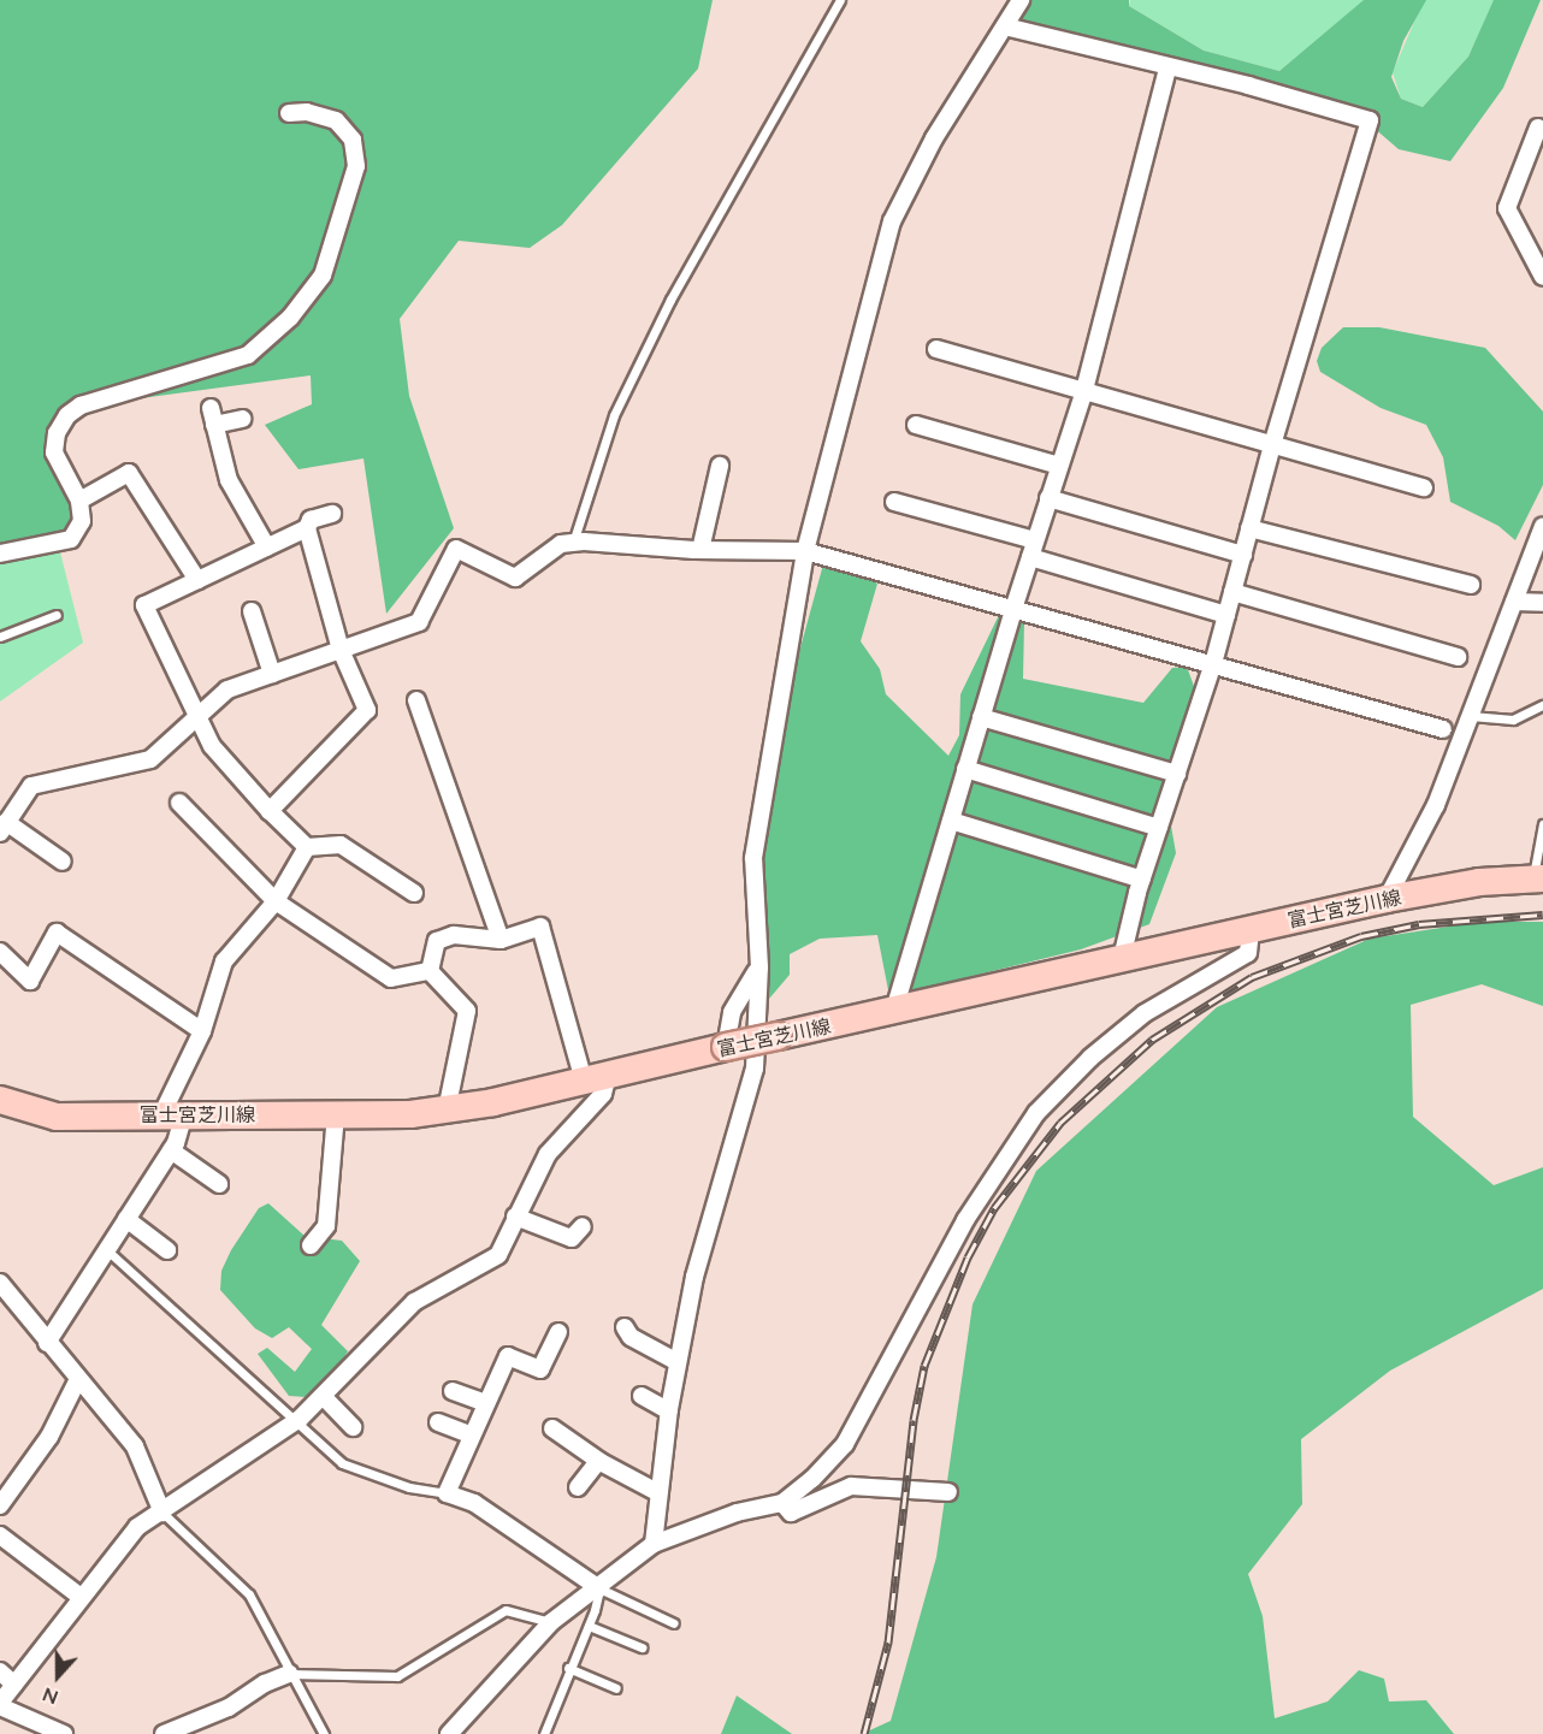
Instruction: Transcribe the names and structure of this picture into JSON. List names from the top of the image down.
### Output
{
  "streets": {
    "main road": ["富士宮芝川線"]
  },
  "north": "bottom"
}
